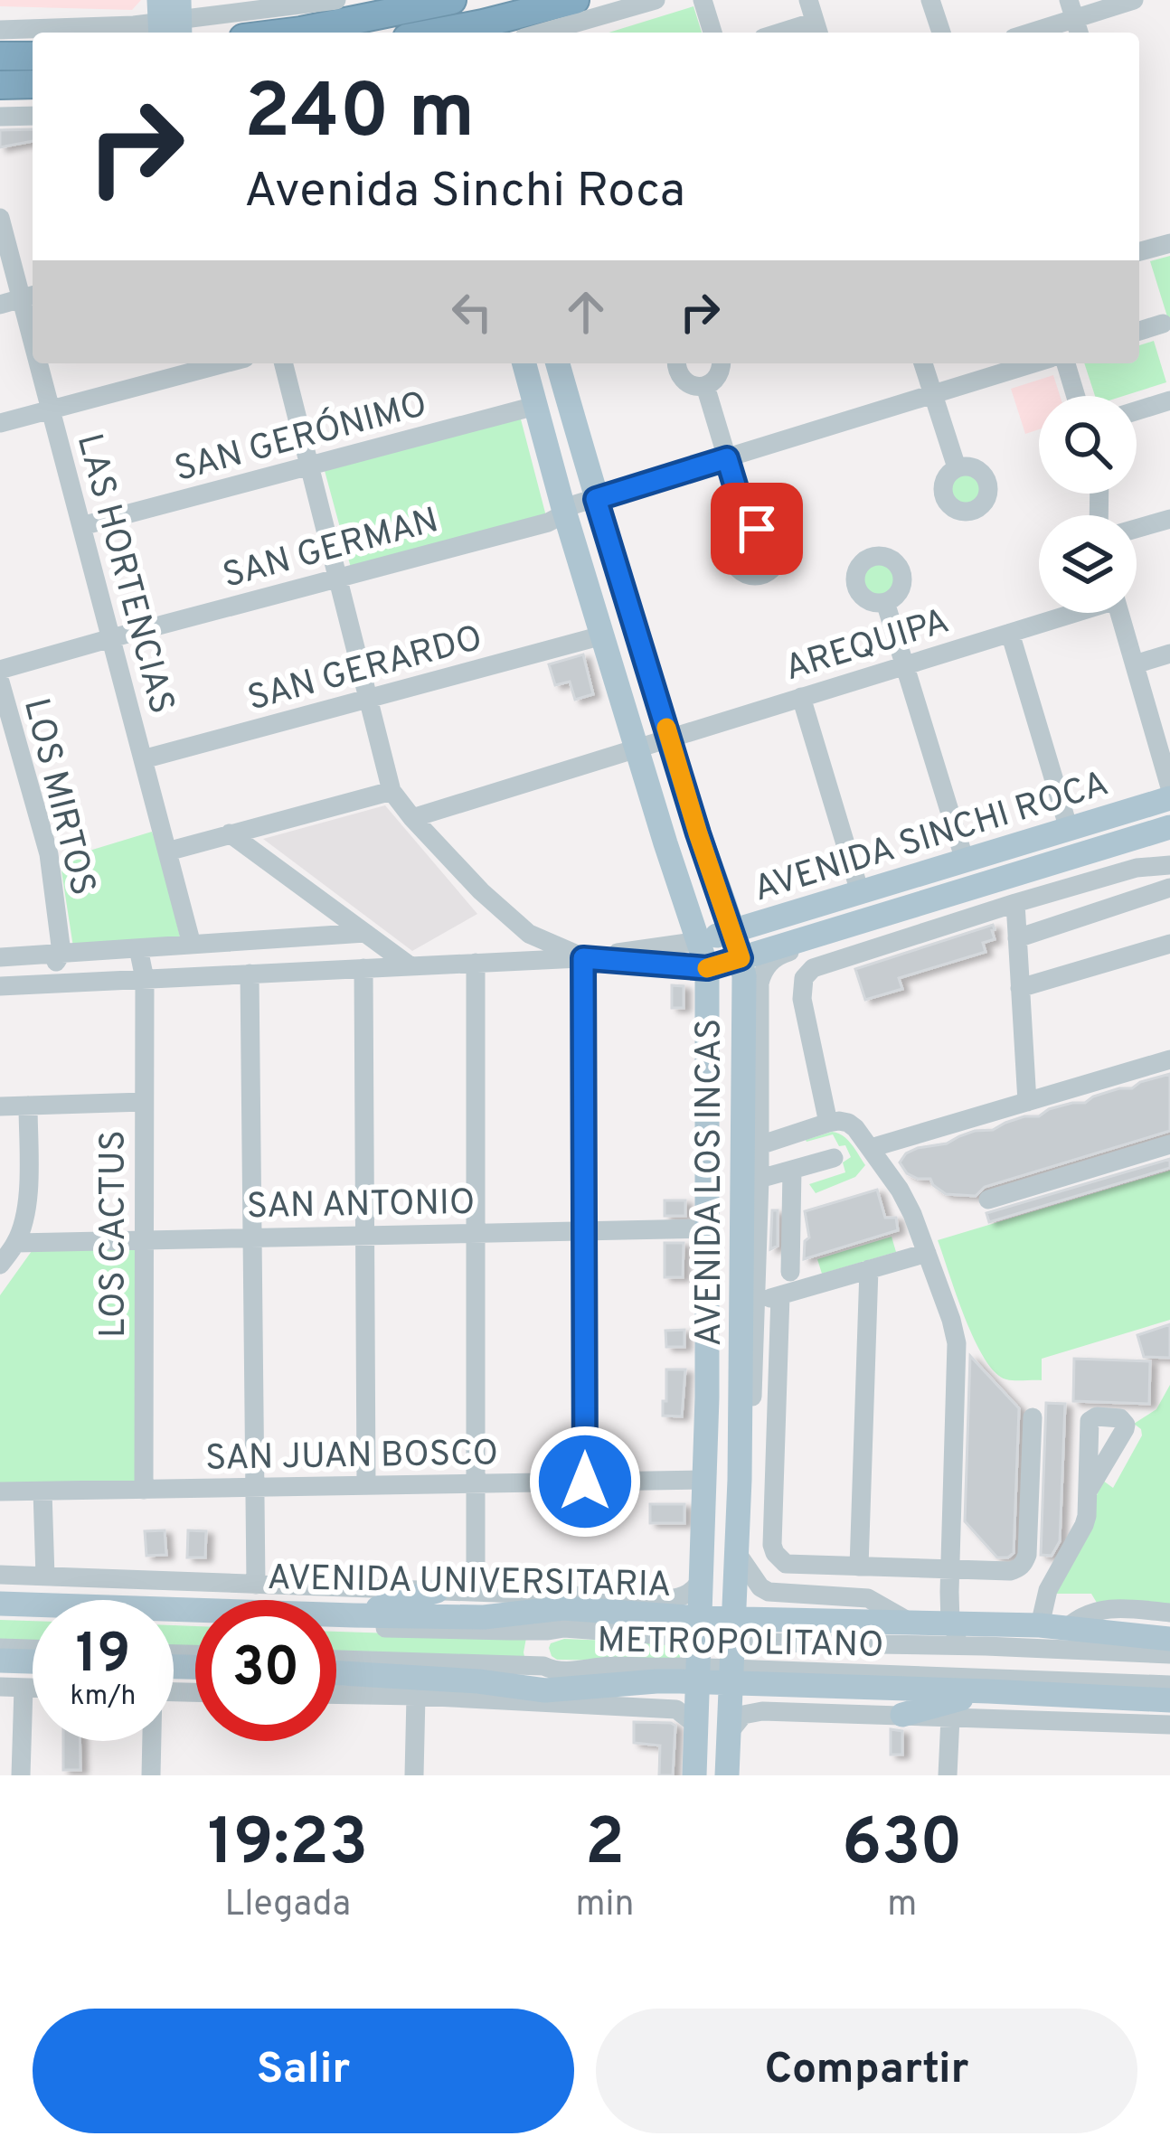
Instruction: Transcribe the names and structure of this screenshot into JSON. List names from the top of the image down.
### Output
{
  "streets": {
    "main road": ["AVENIDA SINCHI ROCA", "AVENIDA LOS INCAS", "AVENIDA UNIVERSITARIA"],
    "street": [
      "SAN GERÓNIMO",
      "SAN GERMAN",
      "LAS HORTENCIAS",
      "AREQUIPA",
      "SAN GERARDO",
      "LOS MIRTOS",
      "SAN ANTONIO",
      "LOS CACTUS",
      "SAN JUAN BOSCO",
      "METROPOLITANO"
    ]
  },
  "crossings": [
    ["SAN GERÓNIMO", "LAS HORTENCIAS"],
    ["SAN GERÓNIMO", "AVENIDA LOS INCAS"],
    ["SAN GERMAN", "LAS HORTENCIAS"],
    ["SAN GERMAN", "AVENIDA LOS INCAS"],
    ["LAS HORTENCIAS", "SAN GERARDO"],
    ["AREQUIPA", "AVENIDA LOS INCAS"],
    ["SAN GERARDO", "AVENIDA LOS INCAS"],
    ["AVENIDA SINCHI ROCA", "AVENIDA LOS INCAS"],
    ["AVENIDA SINCHI ROCA", "LOS CACTUS"],
    ["AVENIDA LOS INCAS", "SAN ANTONIO"],
    ["AVENIDA LOS INCAS", "SAN JUAN BOSCO"],
    ["AVENIDA LOS INCAS", "AVENIDA UNIVERSITARIA"],
    ["AVENIDA LOS INCAS", "METROPOLITANO"],
    ["SAN ANTONIO", "LOS CACTUS"],
    ["LOS CACTUS", "SAN JUAN BOSCO"],
    ["AVENIDA UNIVERSITARIA", "METROPOLITANO"]
  ],
  "page": {
    "turn": ["240 m", "Avenida Sinchi Roca"],
    "speed": "19 km/h",
    "limit": "30",
    "eta": [
      "19:23",
      "Llegada",
      "2",
      "min",
      "630",
      "m"
    ],
    "buttons": ["Salir", "Compartir"]
  }
}
